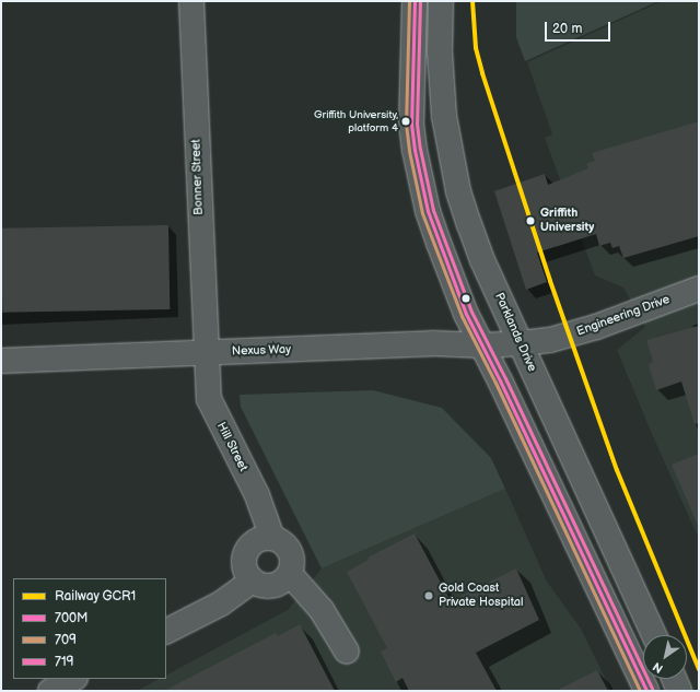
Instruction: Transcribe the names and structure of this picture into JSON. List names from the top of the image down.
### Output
{
  "streets": {
    "street": [
      "Bonner Street",
      "Engineering Drive",
      "Parklands Drive",
      "Nexus Way",
      "Hill Street"
    ]
  },
  "crossings": [
    ["Bonner Street", "Nexus Way"],
    ["Bonner Street", "Hill Street"],
    ["Engineering Drive", "Parklands Drive"],
    ["Engineering Drive", "Nexus Way"],
    ["Parklands Drive", "Nexus Way"],
    ["Nexus Way", "Hill Street"]
  ],
  "places": ["Griffith University, platform 4", "Griffith University", "Gold Coast Private Hospital"],
  "lines": [
    "rail line GCR1",
    "transit line 700M",
    "transit line 709",
    "transit line 719"
  ],
  "legend": [
    "Railway GCR1",
    "700M",
    "709",
    "719"
  ],
  "scale_bar": "20 m",
  "north": "bottom left"
}
